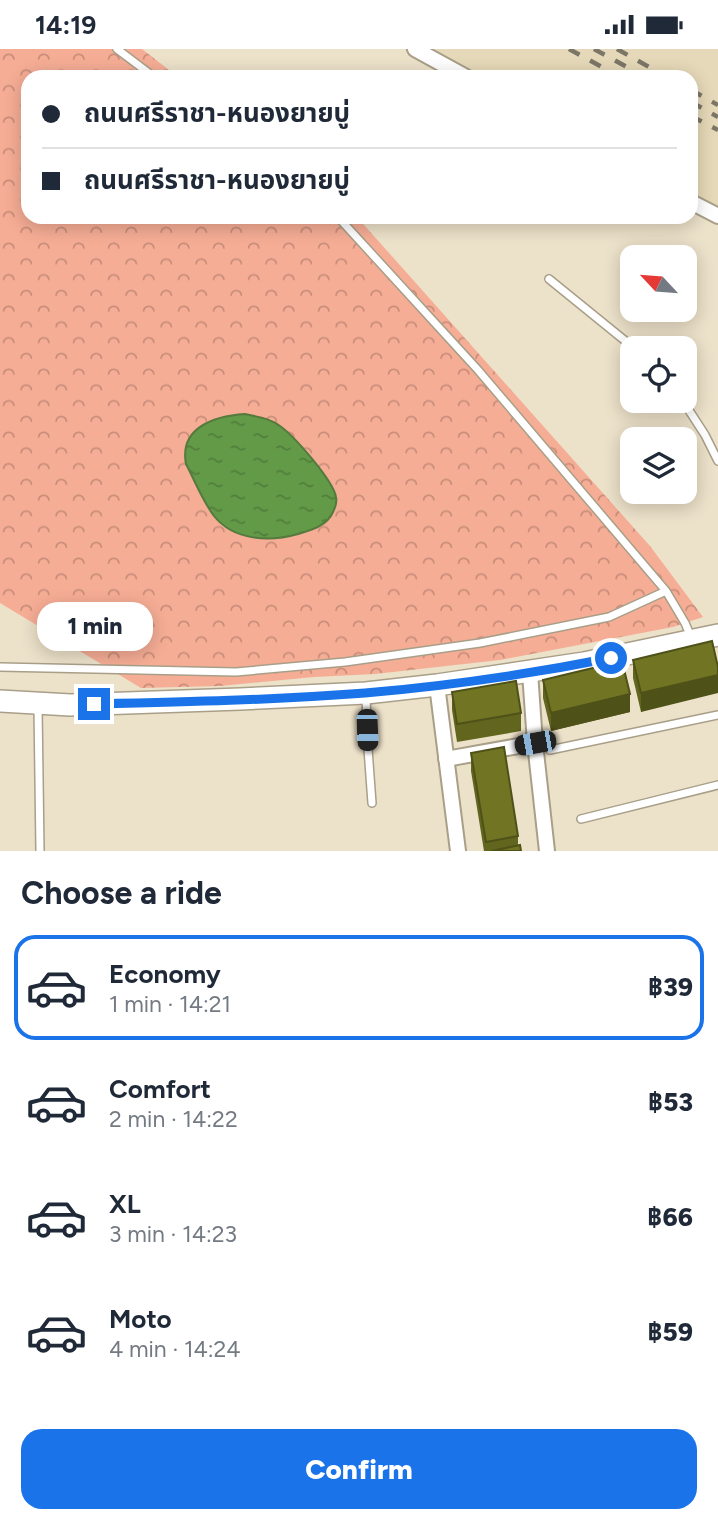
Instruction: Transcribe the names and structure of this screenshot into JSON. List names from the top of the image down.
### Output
{
  "north": "top left",
  "page": {
    "status": "14:19",
    "banner": ["ถนนศรีราชา-หนองยายบู่", "ถนนศรีราชา-หนองยายบู่"],
    "bubble": "1 min",
    "heading": "Choose a ride",
    "list": [
      {
        "name": "Economy",
        "note": "1 min · 14:21",
        "value": "฿39"
      },
      {
        "name": "Comfort",
        "note": "2 min · 14:22",
        "value": "฿53"
      },
      {
        "name": "XL",
        "note": "3 min · 14:23",
        "value": "฿66"
      },
      {
        "name": "Moto",
        "note": "4 min · 14:24",
        "value": "฿59"
      }
    ],
    "buttons": "Confirm"
  }
}
